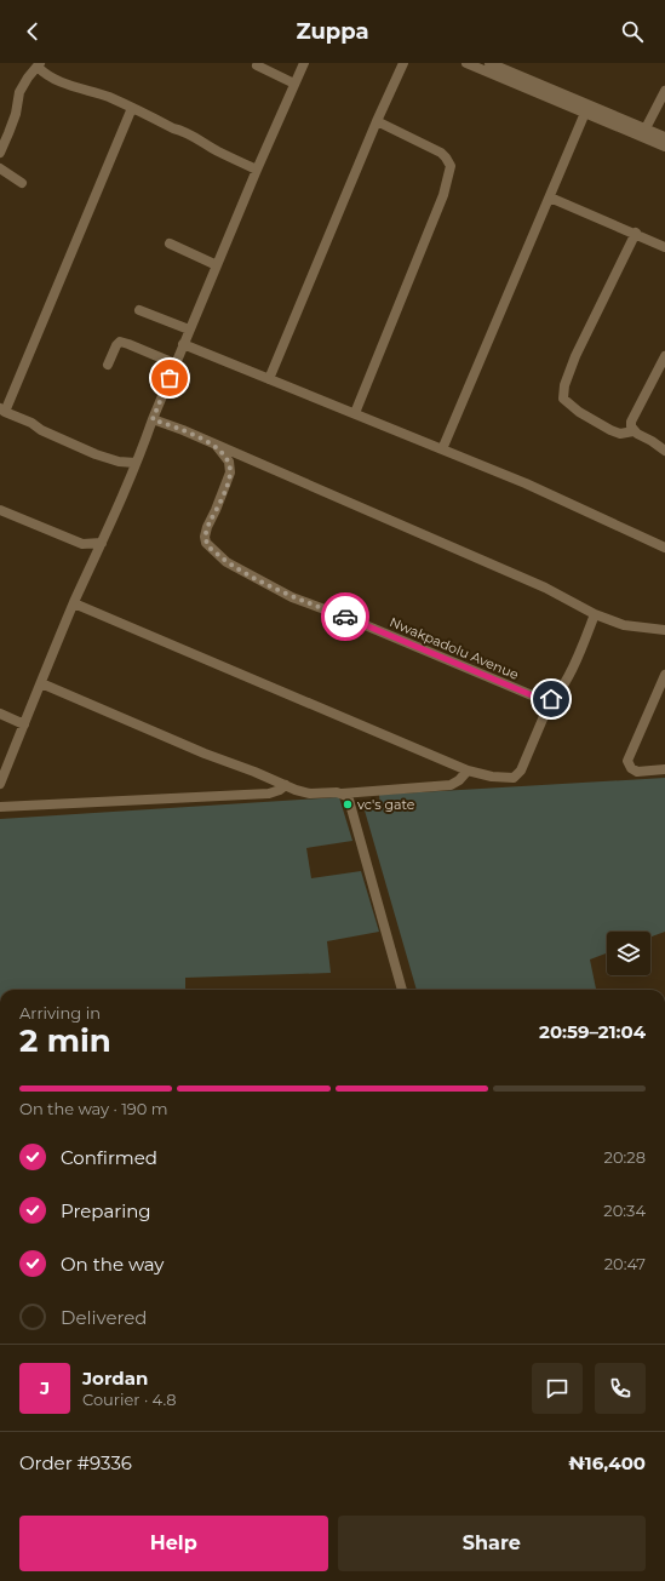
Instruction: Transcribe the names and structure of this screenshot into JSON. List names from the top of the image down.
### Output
{
  "streets": {
    "street": ["Nwakpadolu Avenue"]
  },
  "places": ["vc's gate"],
  "page": {
    "header": "Zuppa",
    "heading": ["2 min", "Arriving in", "20:59–21:04"],
    "panel": [
      "Jordan",
      "Courier · 4.8",
      "Order #9336",
      "₦16,400"
    ],
    "bar": "On the way · 190 m",
    "list": [
      ["Confirmed", "20:28"],
      ["Preparing", "20:34"],
      ["On the way", "20:47"],
      "Delivered"
    ],
    "round": "J",
    "buttons": ["Help", "Share"]
  }
}
